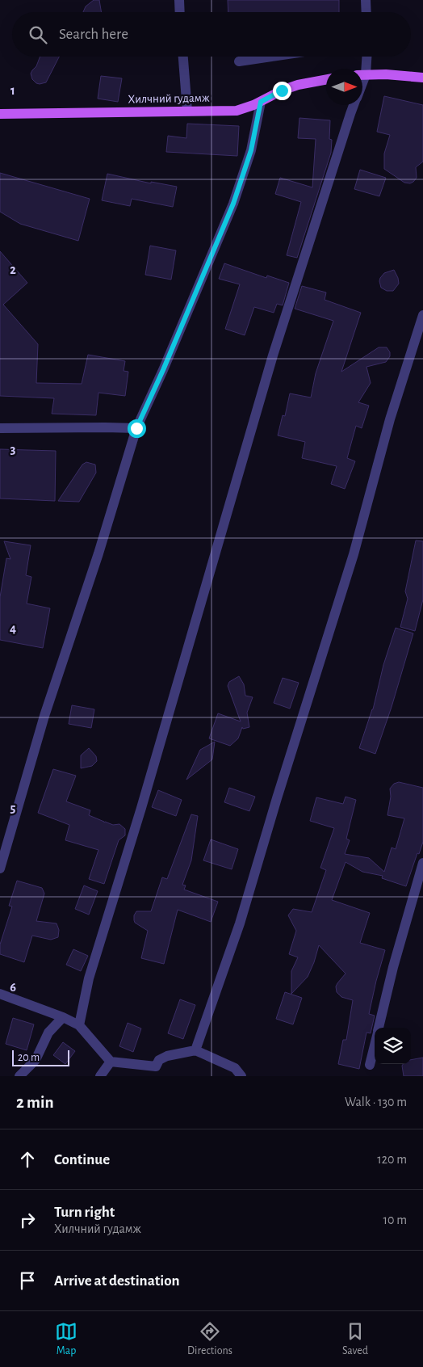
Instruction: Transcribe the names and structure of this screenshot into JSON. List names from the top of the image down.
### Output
{
  "streets": {
    "main road": ["Хилчний гудамж"]
  },
  "scale_bar": "20 m",
  "north": "right",
  "page": {
    "search": "Search here",
    "scale": "20 m",
    "heading": ["2 min", "Walk · 130 m"],
    "list": [
      ["Continue", "120 m"],
      ["Turn right", "Хилчний гудамж", "10 m"],
      "Arrive at destination"
    ],
    "nav": ["Map", "Directions", "Saved"]
  },
  "grid": {
    "rows": [
      "1",
      "2",
      "3",
      "4",
      "5",
      "6"
    ]
  }
}
